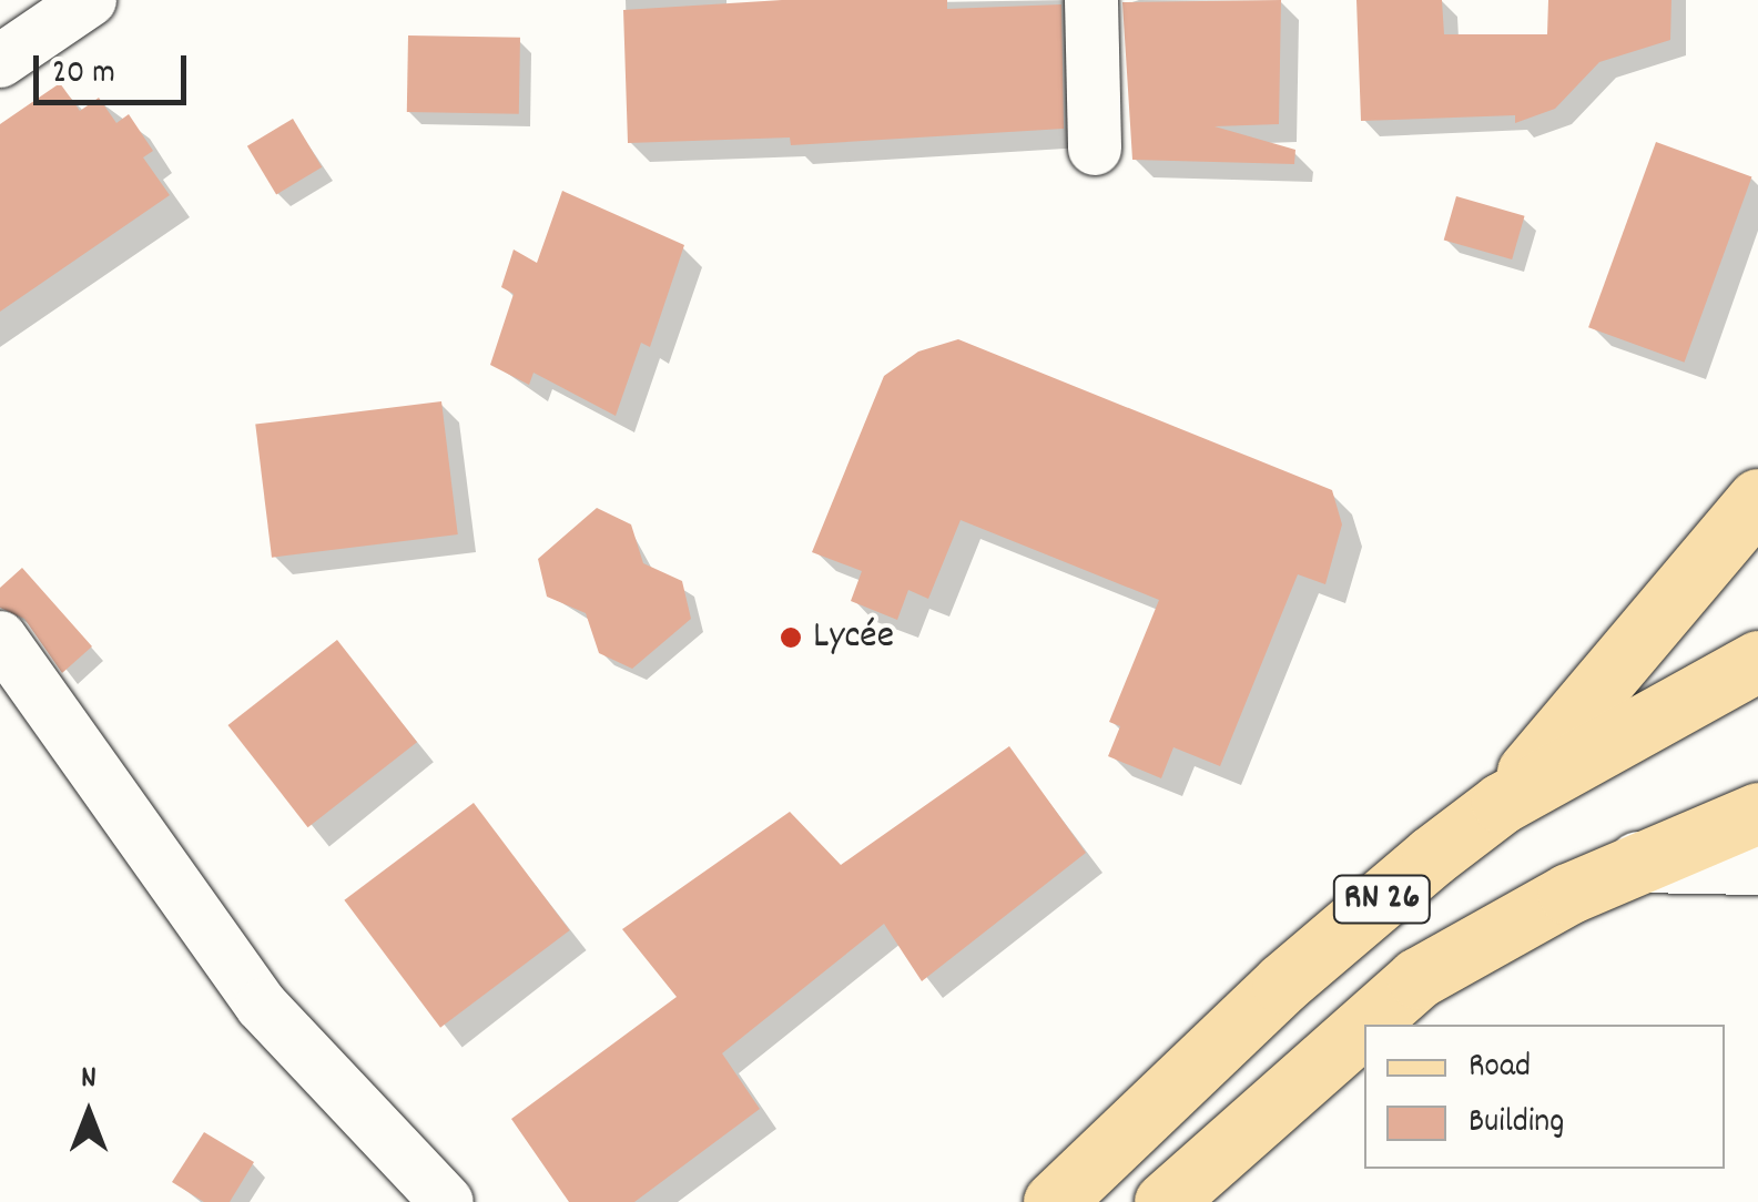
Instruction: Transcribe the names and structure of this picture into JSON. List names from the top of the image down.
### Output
{
  "streets": {
    "main road": ["RN 26"]
  },
  "places": ["Lycée"],
  "legend": ["Road", "Building"],
  "scale_bar": "20 m",
  "north": "top"
}
